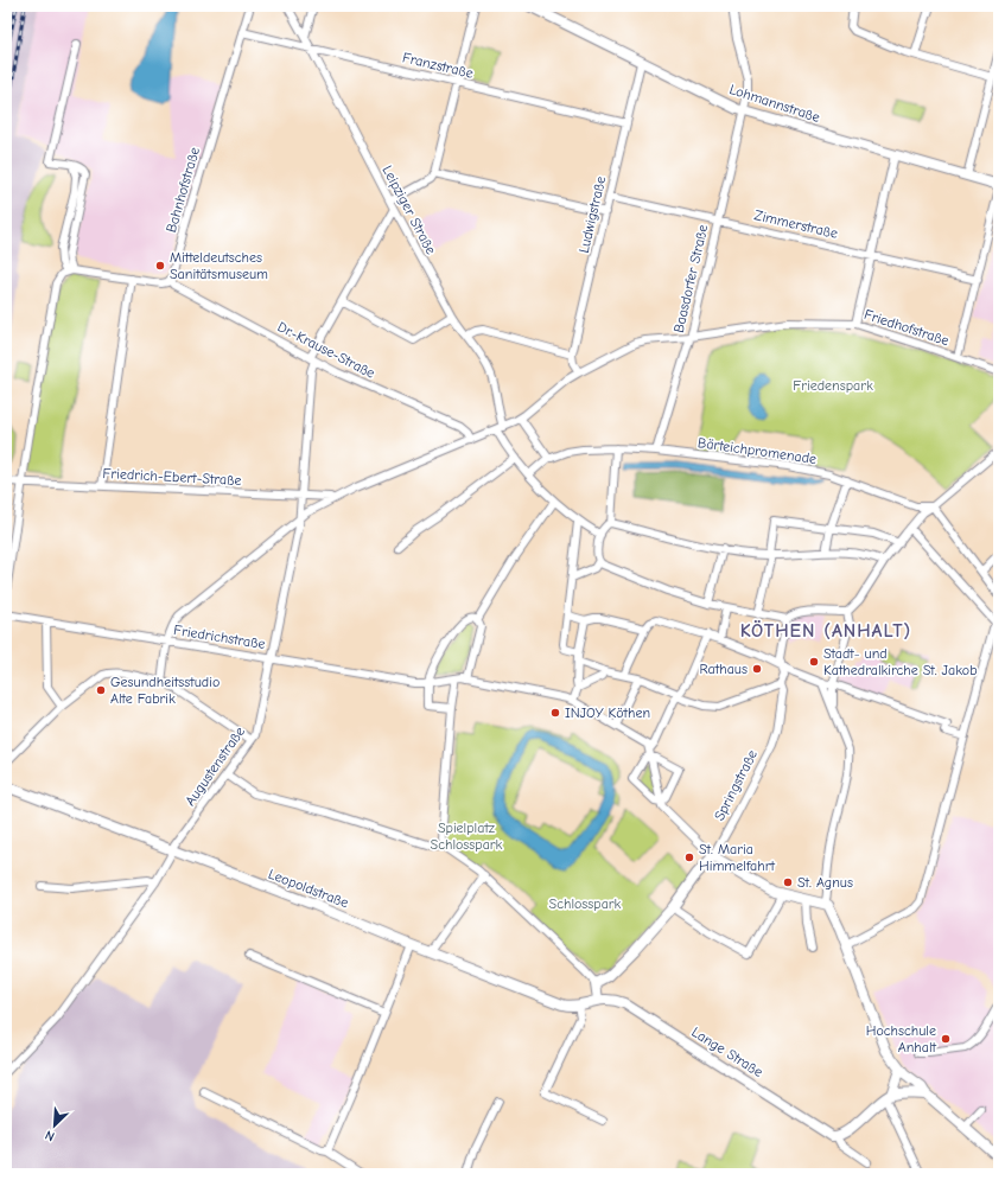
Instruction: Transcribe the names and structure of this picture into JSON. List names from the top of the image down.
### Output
{
  "streets": {
    "main road": [
      "Lohmannstraße",
      "Springstraße",
      "Leopoldstraße",
      "Lange Straße"
    ],
    "street": [
      "Franzstraße",
      "Bahnhofstraße",
      "Leipziger Straße",
      "Ludwigstraße",
      "Zimmerstraße",
      "Baasdorfer Straße",
      "Friedhofstraße",
      "Dr.-Krause-Straße",
      "Bärteichpromenade",
      "Friedrich-Ebert-Straße",
      "Friedrichstraße",
      "Augustenstraße"
    ]
  },
  "crossings": [
    ["Franzstraße", "Bahnhofstraße"],
    ["Franzstraße", "Leipziger Straße"],
    ["Franzstraße", "Ludwigstraße"],
    ["Lohmannstraße", "Ludwigstraße"],
    ["Lohmannstraße", "Baasdorfer Straße"],
    ["Bahnhofstraße", "Dr.-Krause-Straße"],
    ["Leipziger Straße", "Friedhofstraße"],
    ["Leipziger Straße", "Augustenstraße"],
    ["Ludwigstraße", "Zimmerstraße"],
    ["Zimmerstraße", "Baasdorfer Straße"],
    ["Baasdorfer Straße", "Friedhofstraße"],
    ["Baasdorfer Straße", "Bärteichpromenade"],
    ["Friedhofstraße", "Dr.-Krause-Straße"],
    ["Friedhofstraße", "Friedrich-Ebert-Straße"],
    ["Dr.-Krause-Straße", "Augustenstraße"],
    ["Friedrich-Ebert-Straße", "Augustenstraße"],
    ["Friedrichstraße", "Augustenstraße"],
    ["Augustenstraße", "Leopoldstraße"],
    ["Leopoldstraße", "Lange Straße"]
  ],
  "districts": ["KÖTHEN (ANHALT)"],
  "parks": ["Friedenspark", "Spielplatz Schlosspark", "Schlosspark"],
  "places": [
    "Mitteldeutsches Sanitätsmuseum",
    "Stadt- und Kathedralkirche St. Jakob",
    "Rathaus",
    "Gesundheitsstudio Alte Fabrik",
    "INJOY Köthen",
    "St. Maria Himmelfahrt",
    "St. Agnus",
    "Hochschule Anhalt"
  ],
  "north": "bottom left"
}
